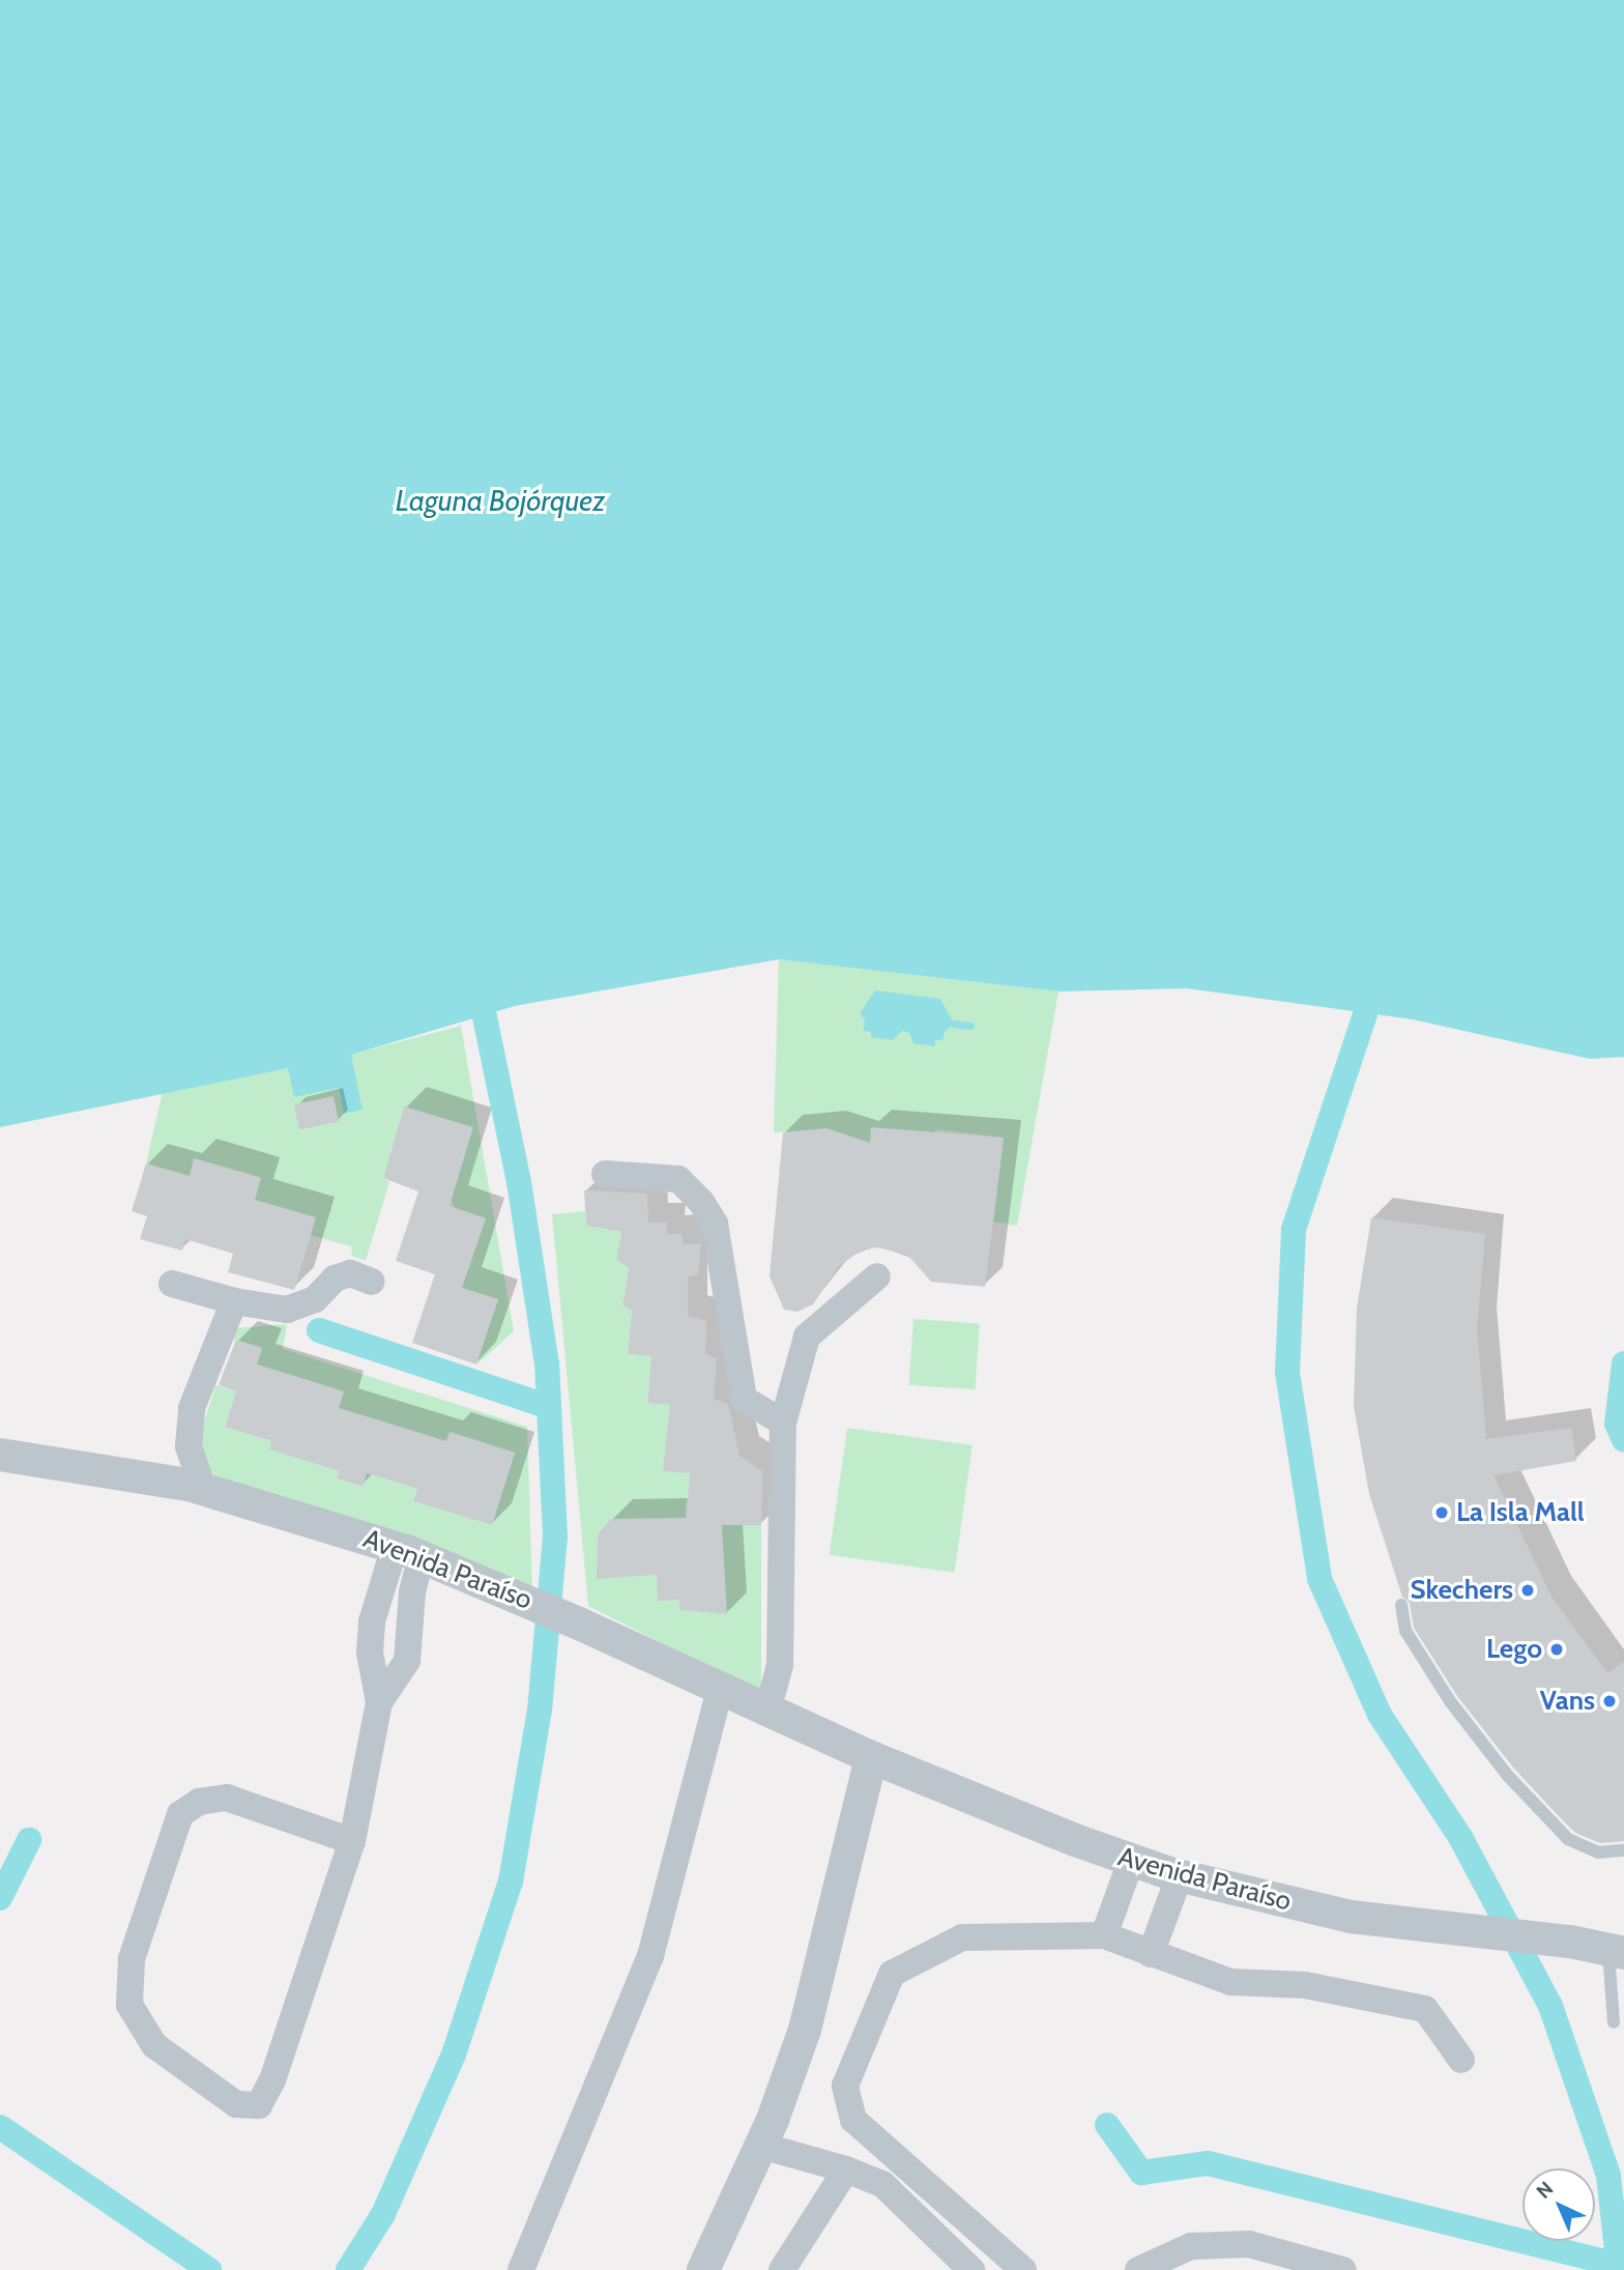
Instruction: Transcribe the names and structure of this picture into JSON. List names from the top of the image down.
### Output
{
  "streets": {
    "street": ["Avenida Paraíso"]
  },
  "water": ["Laguna Bojórquez"],
  "places": [
    "La Isla Mall",
    "Skechers",
    "Lego",
    "Vans"
  ],
  "north": "top left"
}
